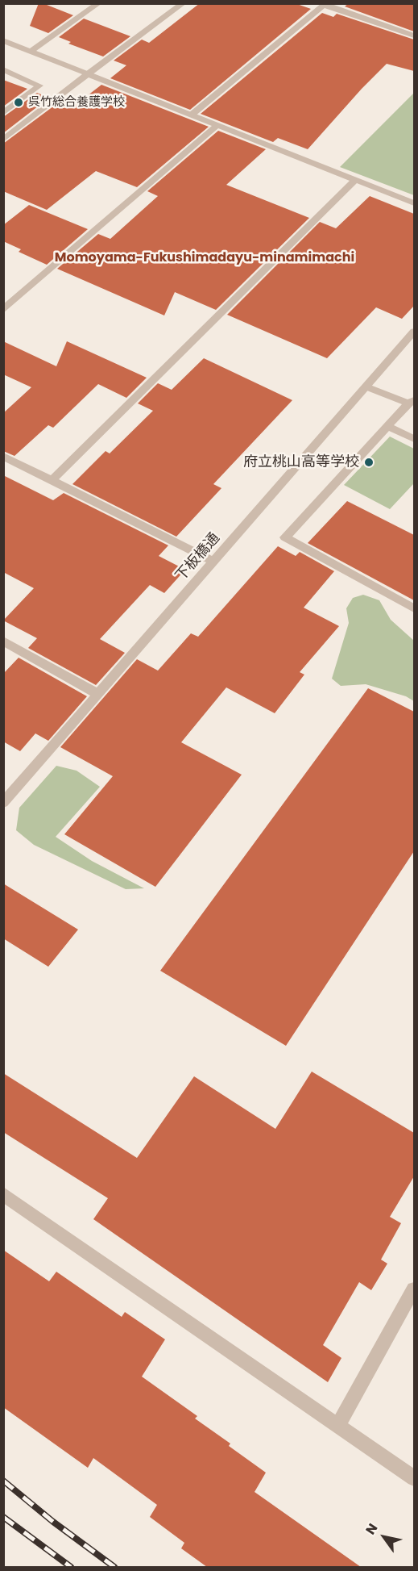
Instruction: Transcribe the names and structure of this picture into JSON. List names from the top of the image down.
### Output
{
  "streets": {
    "street": ["下板橋通"]
  },
  "districts": ["Momoyama-Fukushimadayu-minamimachi"],
  "places": ["呉竹総合養護学校", "府立桃山高等学校"],
  "north": "top left"
}
